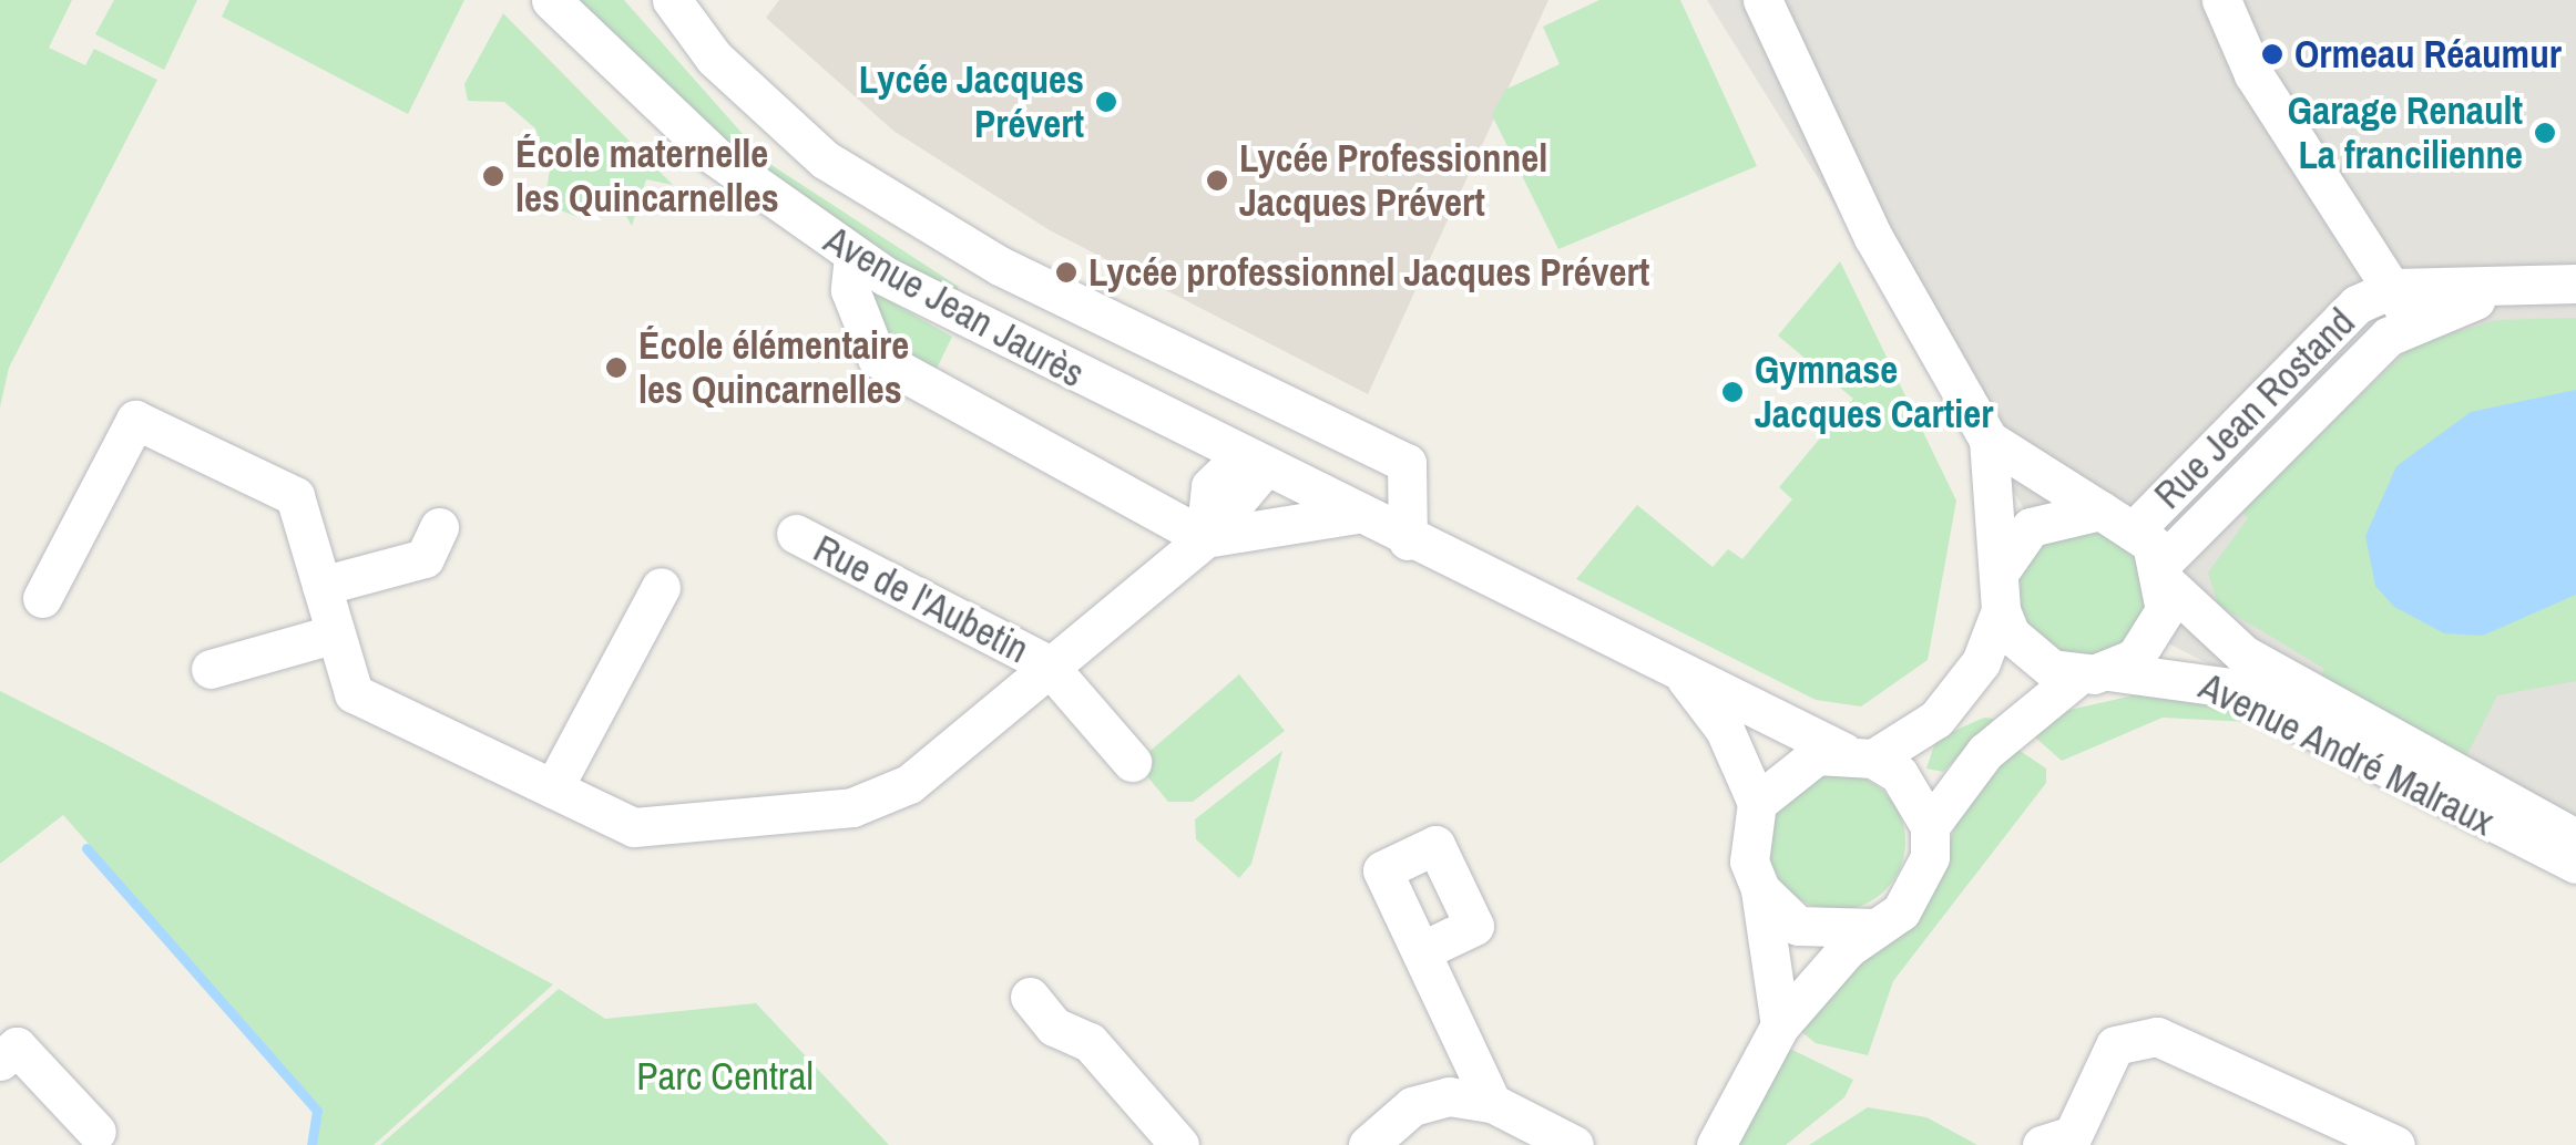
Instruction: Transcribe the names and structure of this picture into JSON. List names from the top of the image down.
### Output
{
  "streets": {
    "street": [
      "Avenue Jean Jaurès",
      "Rue Jean Rostand",
      "Rue de l'Aubetin",
      "Avenue André Malraux"
    ]
  },
  "crossings": [
    ["Rue Jean Rostand", "Avenue André Malraux"]
  ],
  "parks": ["Parc Central"],
  "places": [
    "Ormeau Réaumur",
    "Lycée Jacques Prévert",
    "Garage Renault La francilienne",
    "École maternelle les Quincarnelles",
    "Lycée Professionnel Jacques Prévert",
    "Lycée professionnel Jacques Prévert",
    "École élémentaire les Quincarnelles",
    "Gymnase Jacques Cartier"
  ]
}
